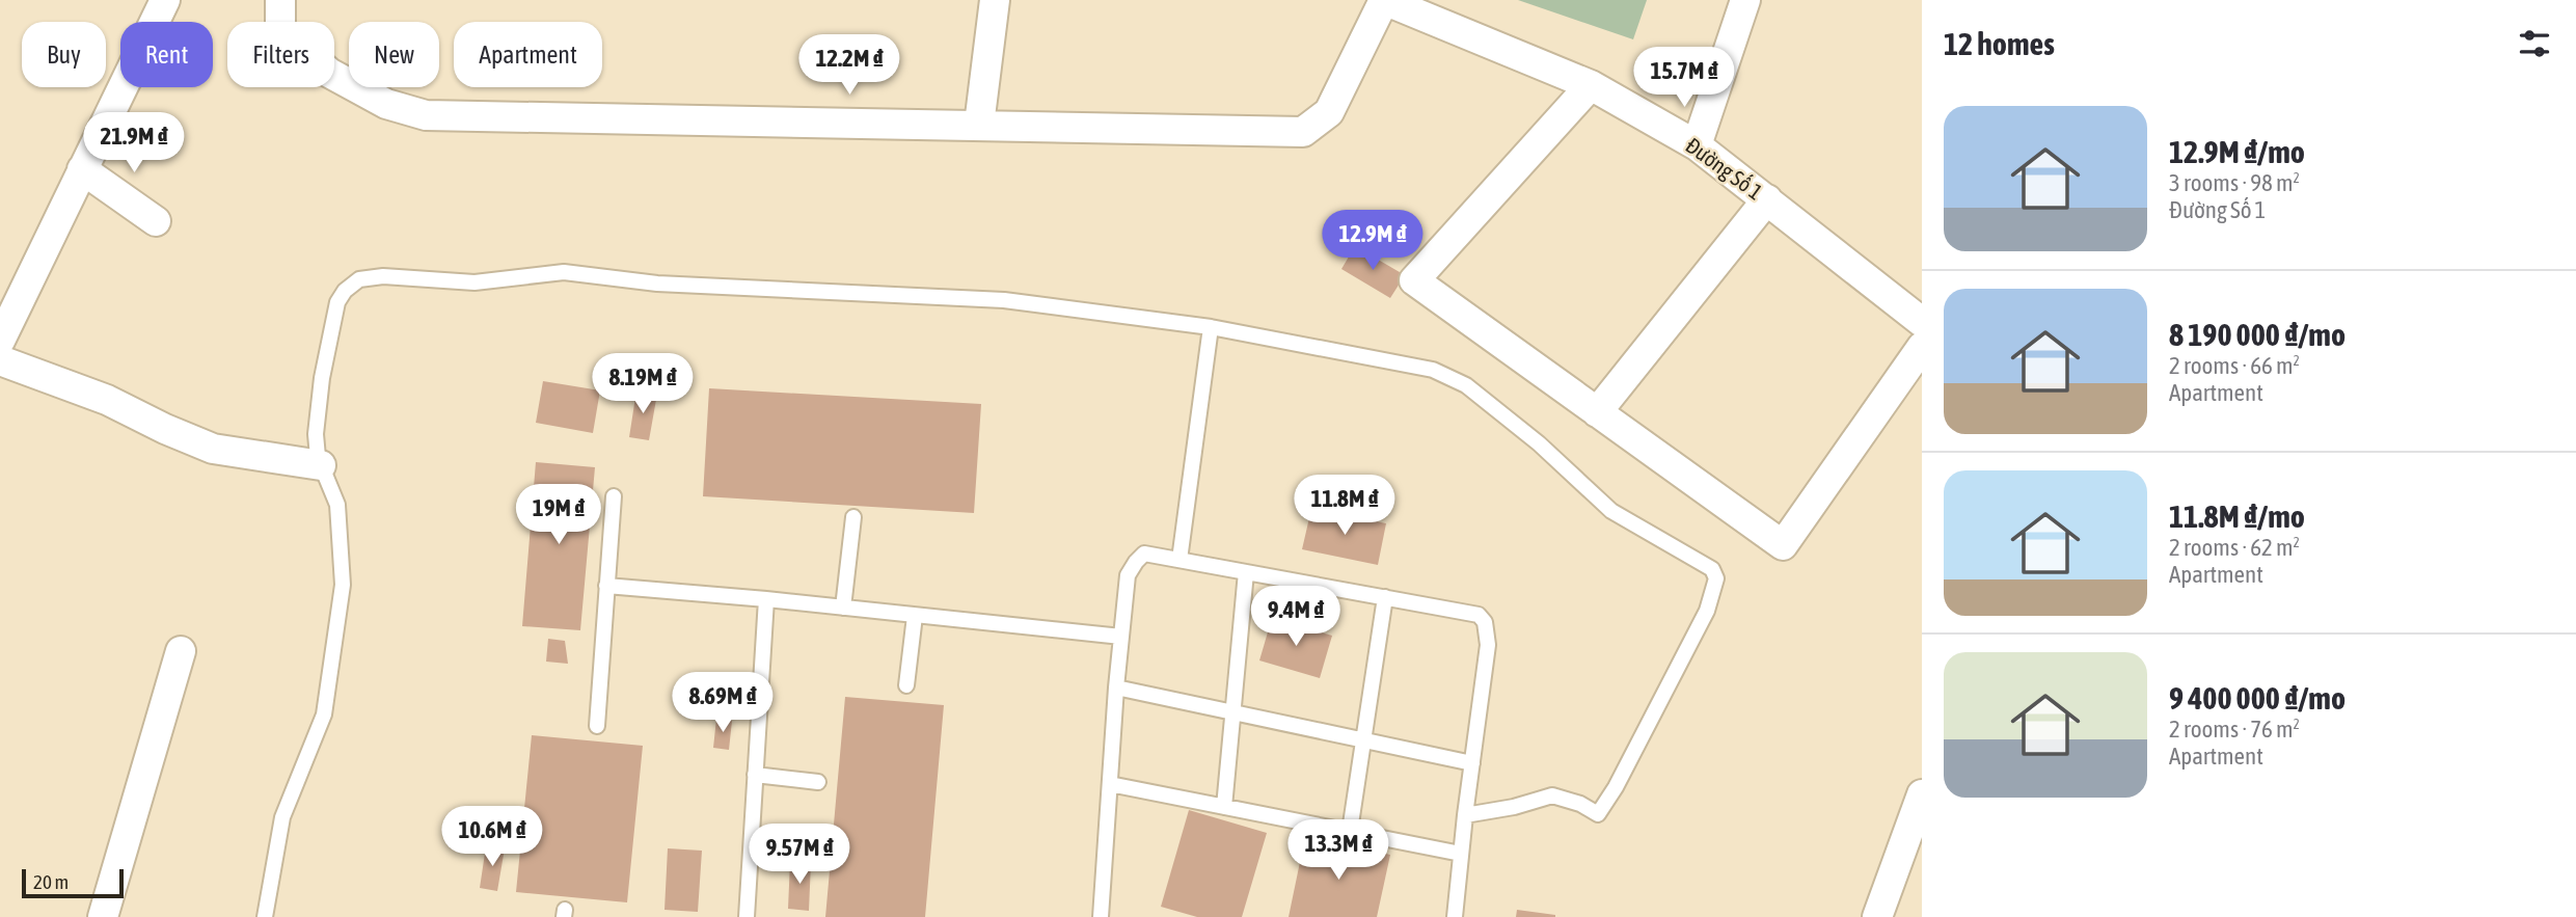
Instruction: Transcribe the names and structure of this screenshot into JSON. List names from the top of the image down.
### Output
{
  "streets": {
    "street": ["Đường Số 1"]
  },
  "scale_bar": "20 m",
  "page": {
    "heading": "12 homes",
    "chip": [
      "Buy",
      "Rent",
      "Filters",
      "New",
      "Apartment"
    ],
    "price": [
      "12.2M ₫",
      "15.7M ₫",
      "21.9M ₫",
      "12.9M ₫",
      "8.19M ₫",
      "11.8M ₫",
      "19M ₫",
      "9.4M ₫",
      "8.69M ₫",
      "10.6M ₫",
      "13.3M ₫",
      "9.57M ₫"
    ],
    "list": [
      {
        "name": "12.9M ₫/mo",
        "note": "3 rooms · 98 m² · Đường Số 1"
      },
      {
        "name": "8 190 000 ₫/mo",
        "note": "2 rooms · 66 m² · Apartment"
      },
      {
        "name": "11.8M ₫/mo",
        "note": "2 rooms · 62 m² · Apartment"
      },
      {
        "name": "9 400 000 ₫/mo",
        "note": "2 rooms · 76 m² · Apartment"
      }
    ],
    "scale": "20 m"
  }
}
